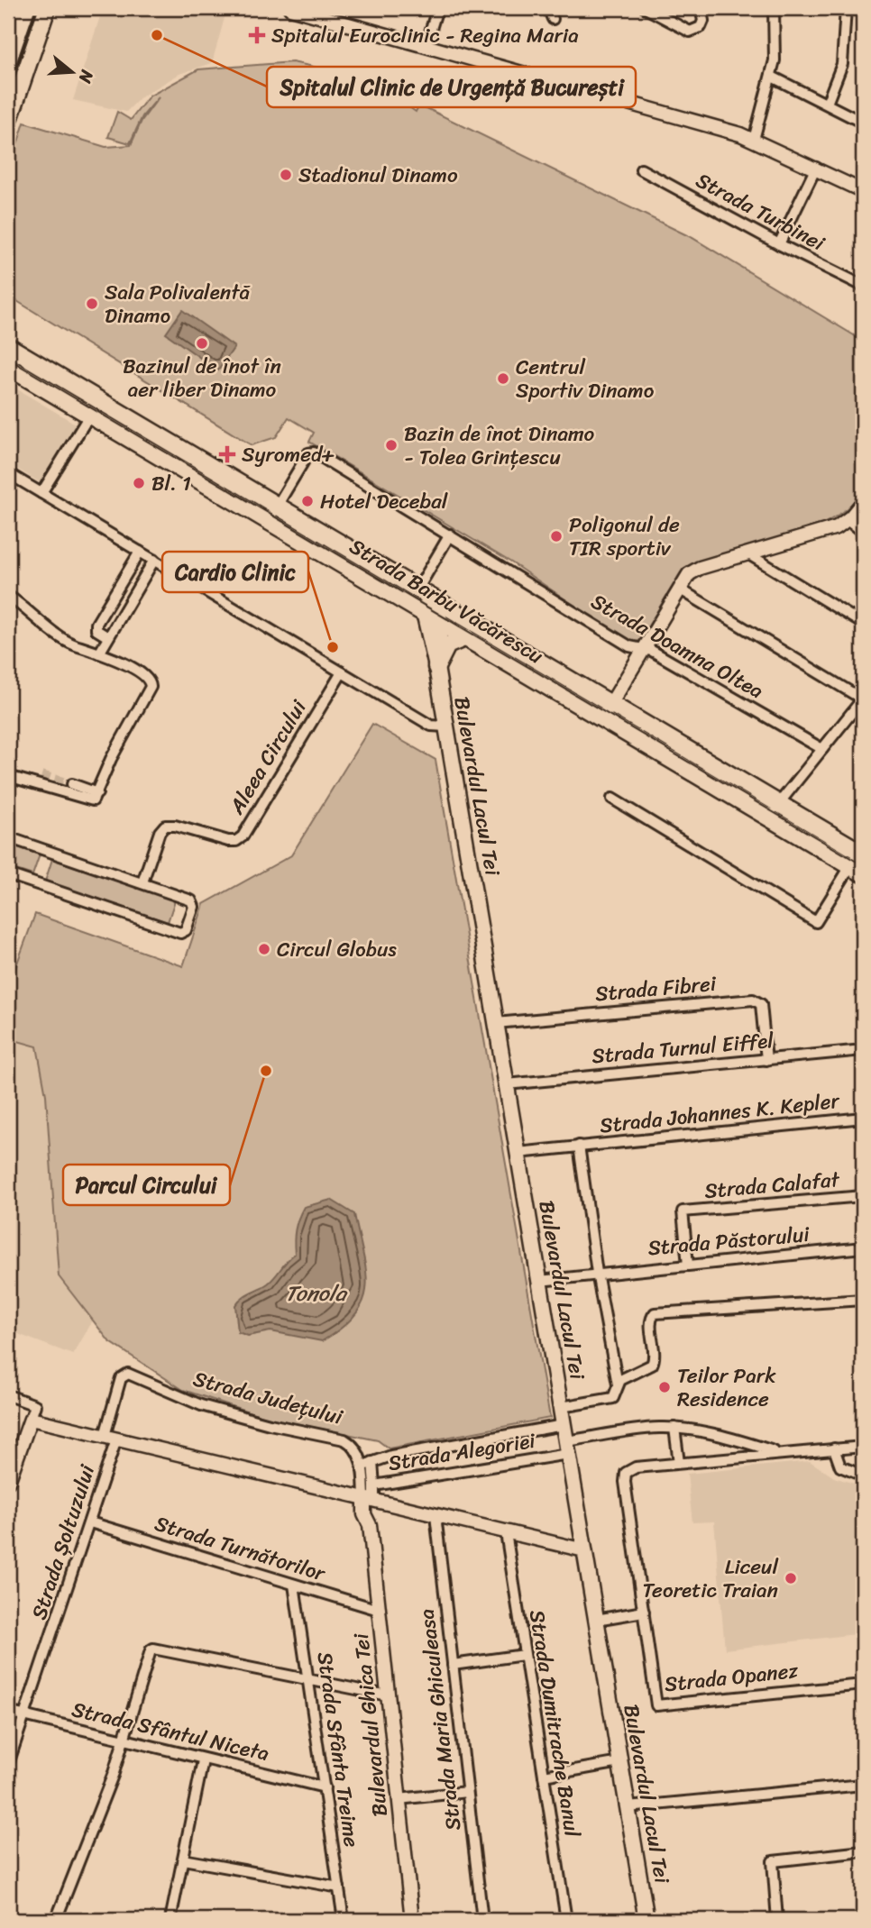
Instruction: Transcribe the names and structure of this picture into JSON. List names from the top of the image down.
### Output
{
  "streets": {
    "main road": ["Strada Barbu Văcărescu", "Bulevardul Lacul Tei"],
    "street": [
      "Strada Turbinei",
      "Strada Doamna Oltea",
      "Aleea Circului",
      "Strada Fibrei",
      "Strada Turnul Eiffel",
      "Strada Johannes K. Kepler",
      "Strada Calafat",
      "Strada Păstorului",
      "Strada Județului",
      "Strada Alegoriei",
      "Strada Șoltuzului",
      "Strada Turnătorilor",
      "Strada Opanez",
      "Strada Maria Ghiculeasa",
      "Strada Dumitrache Banul",
      "Bulevardul Ghica Tei",
      "Strada Sfântul Niceta",
      "Strada Sfânta Treime"
    ]
  },
  "crossings": [
    ["Strada Barbu Văcărescu", "Strada Doamna Oltea"],
    ["Strada Barbu Văcărescu", "Bulevardul Lacul Tei"],
    ["Bulevardul Lacul Tei", "Strada Fibrei"],
    ["Bulevardul Lacul Tei", "Strada Turnul Eiffel"],
    ["Bulevardul Lacul Tei", "Strada Johannes K. Kepler"],
    ["Bulevardul Lacul Tei", "Strada Păstorului"],
    ["Bulevardul Lacul Tei", "Strada Alegoriei"],
    ["Strada Fibrei", "Strada Turnul Eiffel"],
    ["Strada Johannes K. Kepler", "Strada Păstorului"],
    ["Strada Calafat", "Strada Păstorului"],
    ["Strada Județului", "Strada Șoltuzului"],
    ["Strada Alegoriei", "Bulevardul Ghica Tei"],
    ["Strada Șoltuzului", "Strada Turnătorilor"],
    ["Strada Șoltuzului", "Strada Sfântul Niceta"],
    ["Strada Turnătorilor", "Bulevardul Ghica Tei"],
    ["Strada Turnătorilor", "Strada Sfânta Treime"],
    ["Strada Sfântul Niceta", "Strada Sfânta Treime"]
  ],
  "water": ["Tonola"],
  "places": {
    "other": [
      "Spitalul Clinic de Urgență București",
      "Stadionul Dinamo",
      "Sala Polivalentă Dinamo",
      "Bazinul de înot în aer liber Dinamo",
      "Centrul Sportiv Dinamo",
      "Bazin de înot Dinamo - Tolea Grințescu",
      "Bl. 1",
      "Hotel Decebal",
      "Poligonul de TIR sportiv",
      "Cardio Clinic",
      "Circul Globus",
      "Parcul Circului",
      "Teilor Park Residence",
      "Liceul Teoretic Traian"
    ],
    "health": ["Spitalul Euroclinic - Regina Maria", "Syromed+"]
  },
  "north": "right"
}
